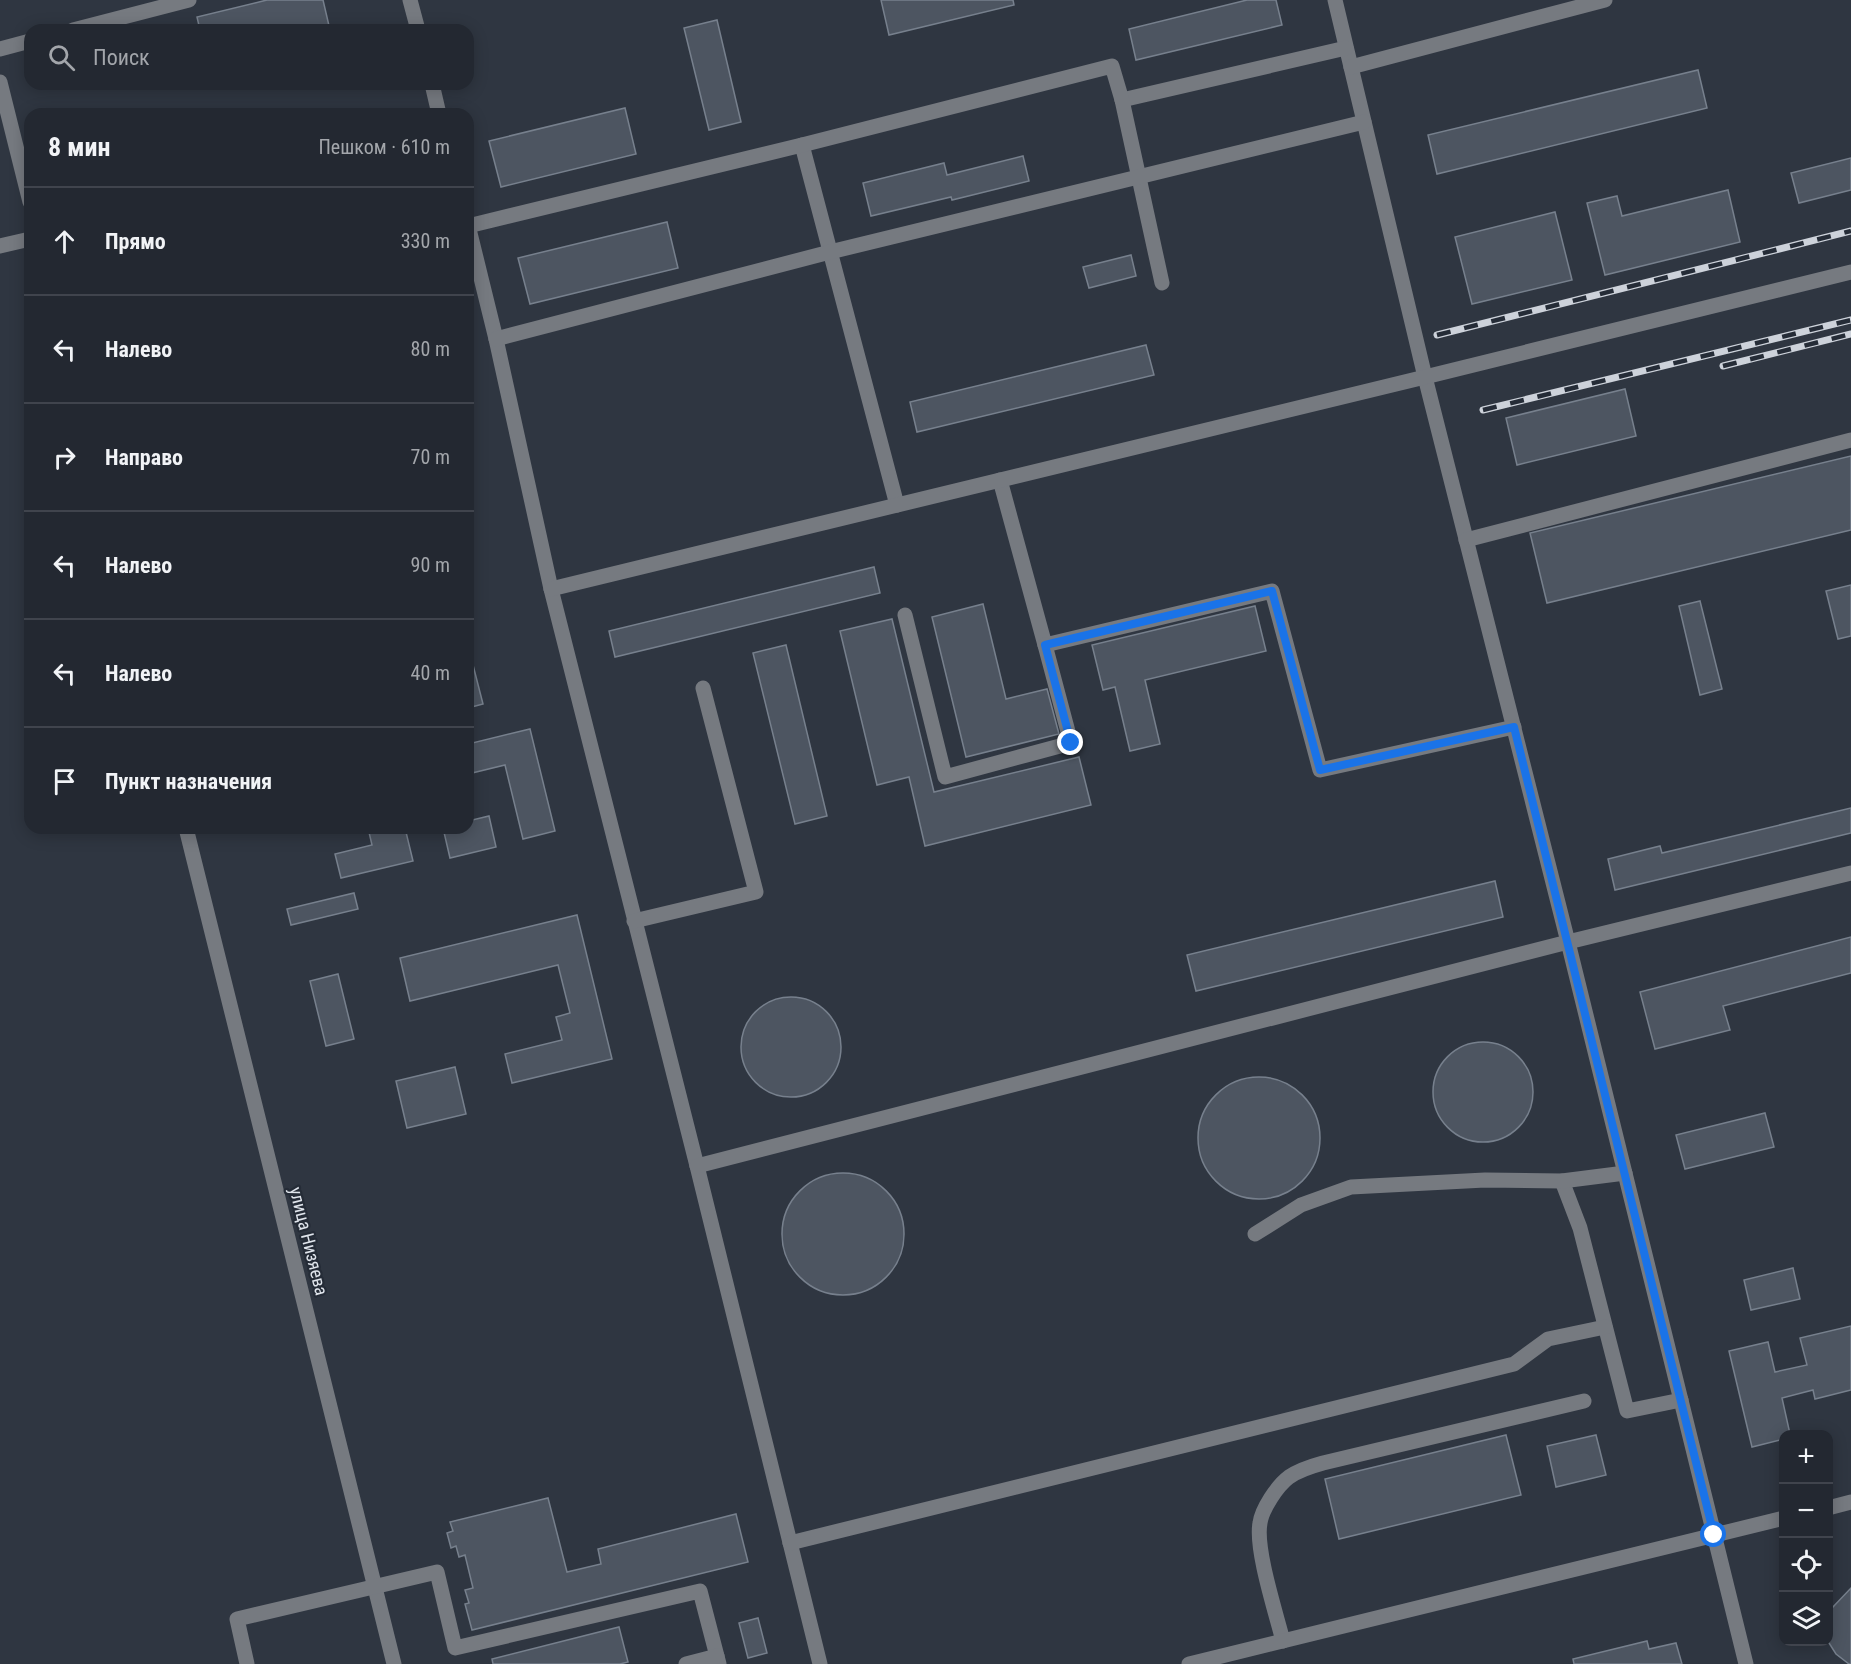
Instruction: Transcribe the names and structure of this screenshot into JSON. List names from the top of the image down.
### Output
{
  "streets": {
    "street": ["улица Низяева"]
  },
  "page": {
    "search": "Поиск",
    "heading": ["8 мин", "Пешком · 610 m"],
    "list": [
      ["Прямо", "330 m"],
      ["Налево", "80 m"],
      ["Направо", "70 m"],
      ["Налево", "90 m"],
      ["Налево", "40 m"],
      "Пункт назначения"
    ],
    "map_buttons": ["+", "−"]
  }
}
